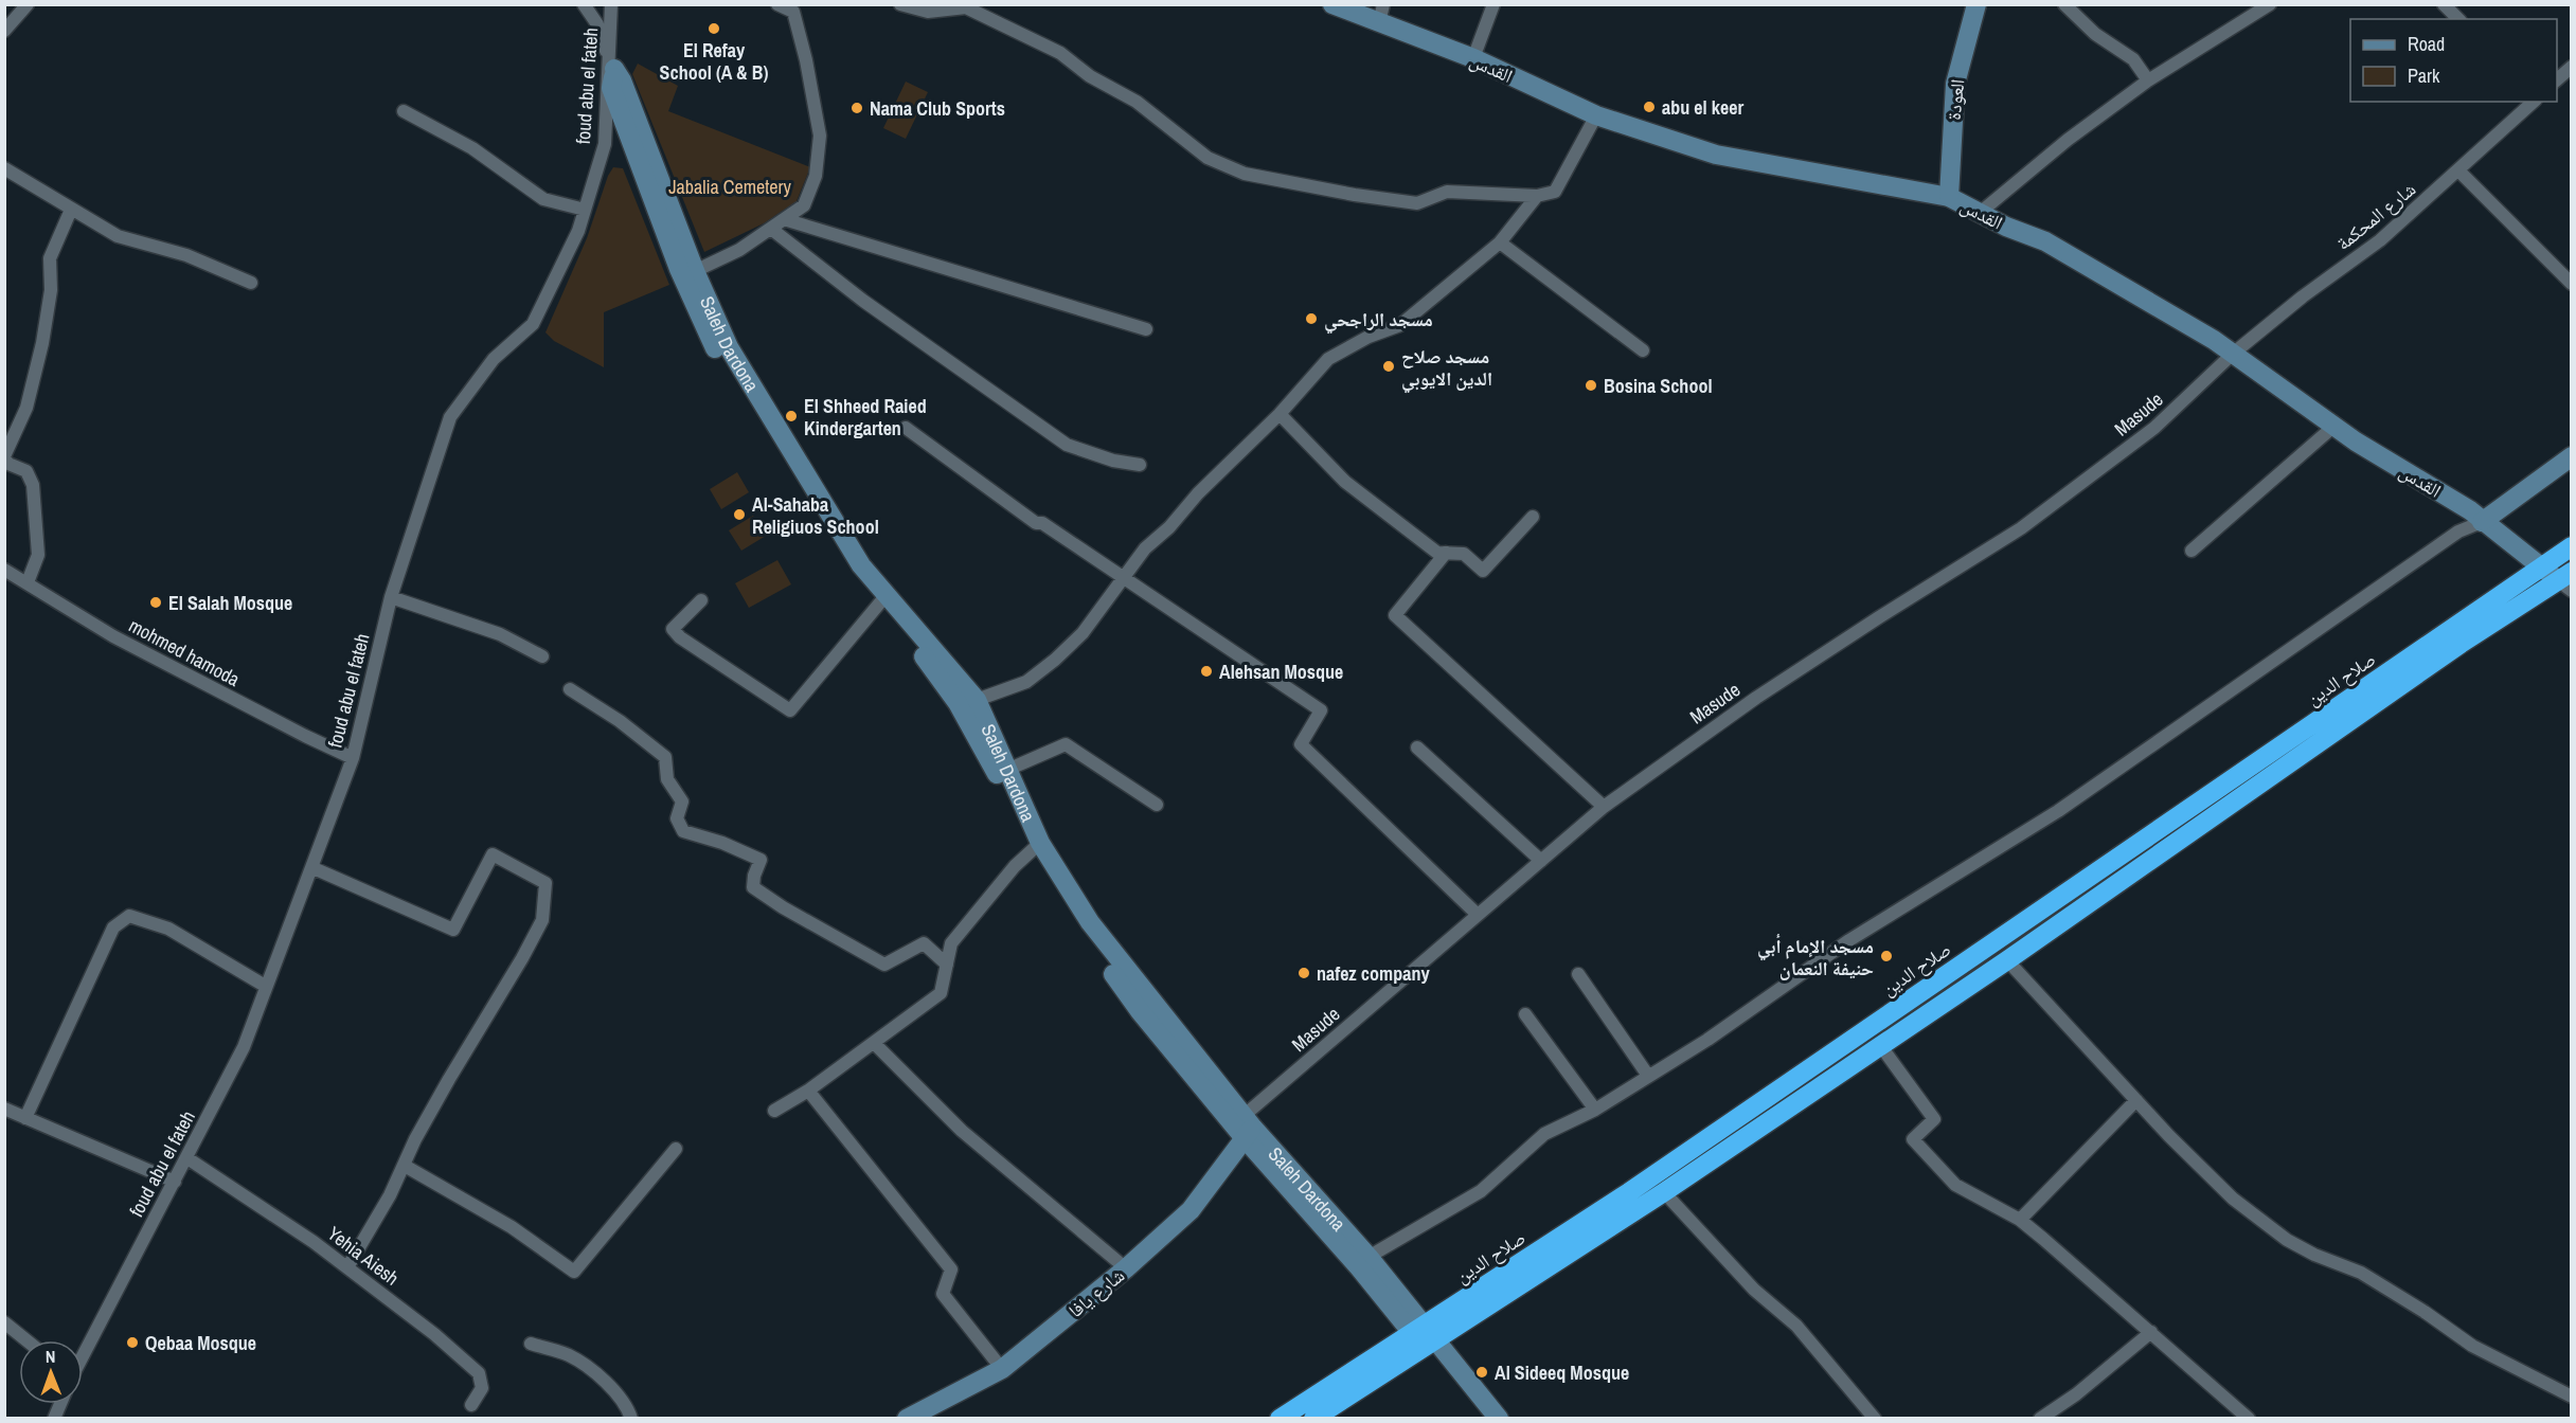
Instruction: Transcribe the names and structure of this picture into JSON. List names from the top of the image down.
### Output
{
  "streets": {
    "highway": ["صلاح الدين"],
    "street": [
      "القدس",
      "foud abu el fateh",
      "العودة",
      "شارع المحكمة",
      "Saleh Dardona",
      "Masude",
      "mohmed hamoda",
      "Yehia Aiesh",
      "شارع يافا"
    ]
  },
  "crossings": [
    ["القدس", "العودة"],
    ["القدس", "شارع المحكمة"],
    ["القدس", "Masude"],
    ["القدس", "صلاح الدين"],
    ["foud abu el fateh", "Saleh Dardona"],
    ["foud abu el fateh", "mohmed hamoda"],
    ["foud abu el fateh", "Yehia Aiesh"],
    ["شارع المحكمة", "Masude"],
    ["Saleh Dardona", "Masude"],
    ["Saleh Dardona", "صلاح الدين"],
    ["Saleh Dardona", "شارع يافا"],
    ["Masude", "شارع يافا"]
  ],
  "parks": ["Jabalia Cemetery"],
  "places": [
    "El Refay School (A & B)",
    "abu el keer",
    "Nama Club Sports",
    "مسجد الراجحي",
    "مسجد صلاح الدين الايوبي",
    "Bosina School",
    "El Shheed Raied Kindergarten",
    "Al-Sahaba Religiuos School",
    "El Salah Mosque",
    "Alehsan Mosque",
    "مسجد الإمام أبي حنيفة النعمان",
    "nafez company",
    "Qebaa Mosque",
    "Al Sideeq Mosque"
  ],
  "legend": ["Road", "Park"],
  "north": "top"
}
